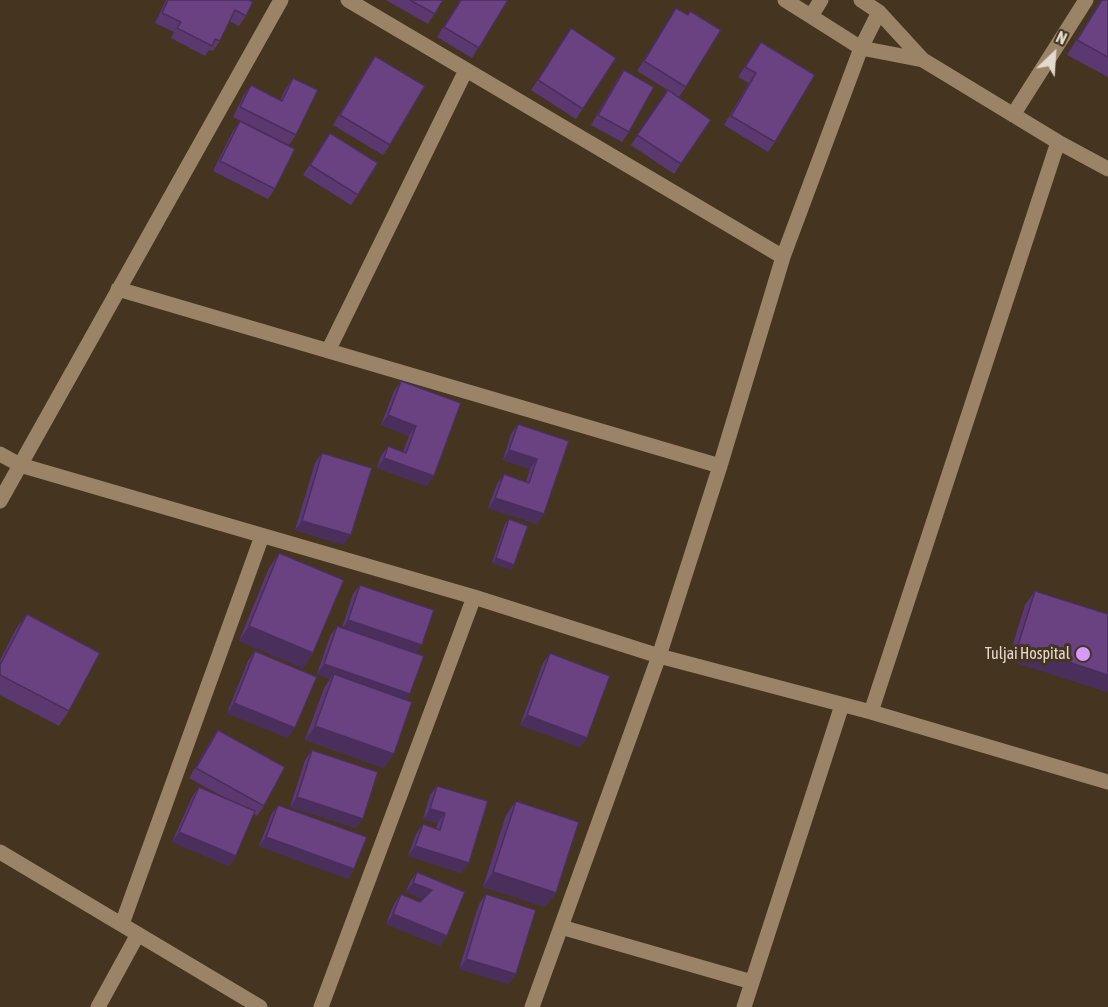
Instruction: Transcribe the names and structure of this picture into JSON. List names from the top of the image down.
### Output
{
  "places": ["Tuljai Hospital"],
  "north": "top right"
}
